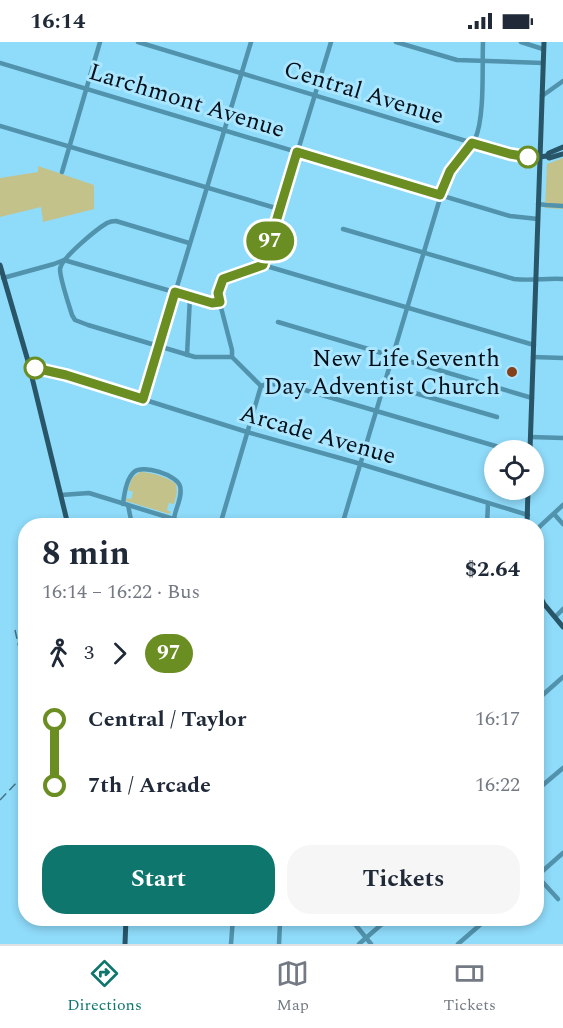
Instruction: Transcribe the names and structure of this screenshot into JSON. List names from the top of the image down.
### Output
{
  "streets": {
    "main road": ["Central Avenue"],
    "street": ["Larchmont Avenue", "Arcade Avenue"]
  },
  "places": ["New Life Seventh Day Adventist Church"],
  "lines": ["bus line 97"],
  "page": {
    "status": "16:14",
    "on_map": "97",
    "heading": ["8 min", "16:14 – 16:22 · Bus", "$2.64"],
    "legs": ["3", "97"],
    "list": [
      {
        "name": "Central / Taylor",
        "value": "16:17"
      },
      {
        "name": "7th / Arcade",
        "value": "16:22"
      }
    ],
    "buttons": ["Start", "Tickets"],
    "tabs": ["Directions", "Map", "Tickets"]
  }
}
